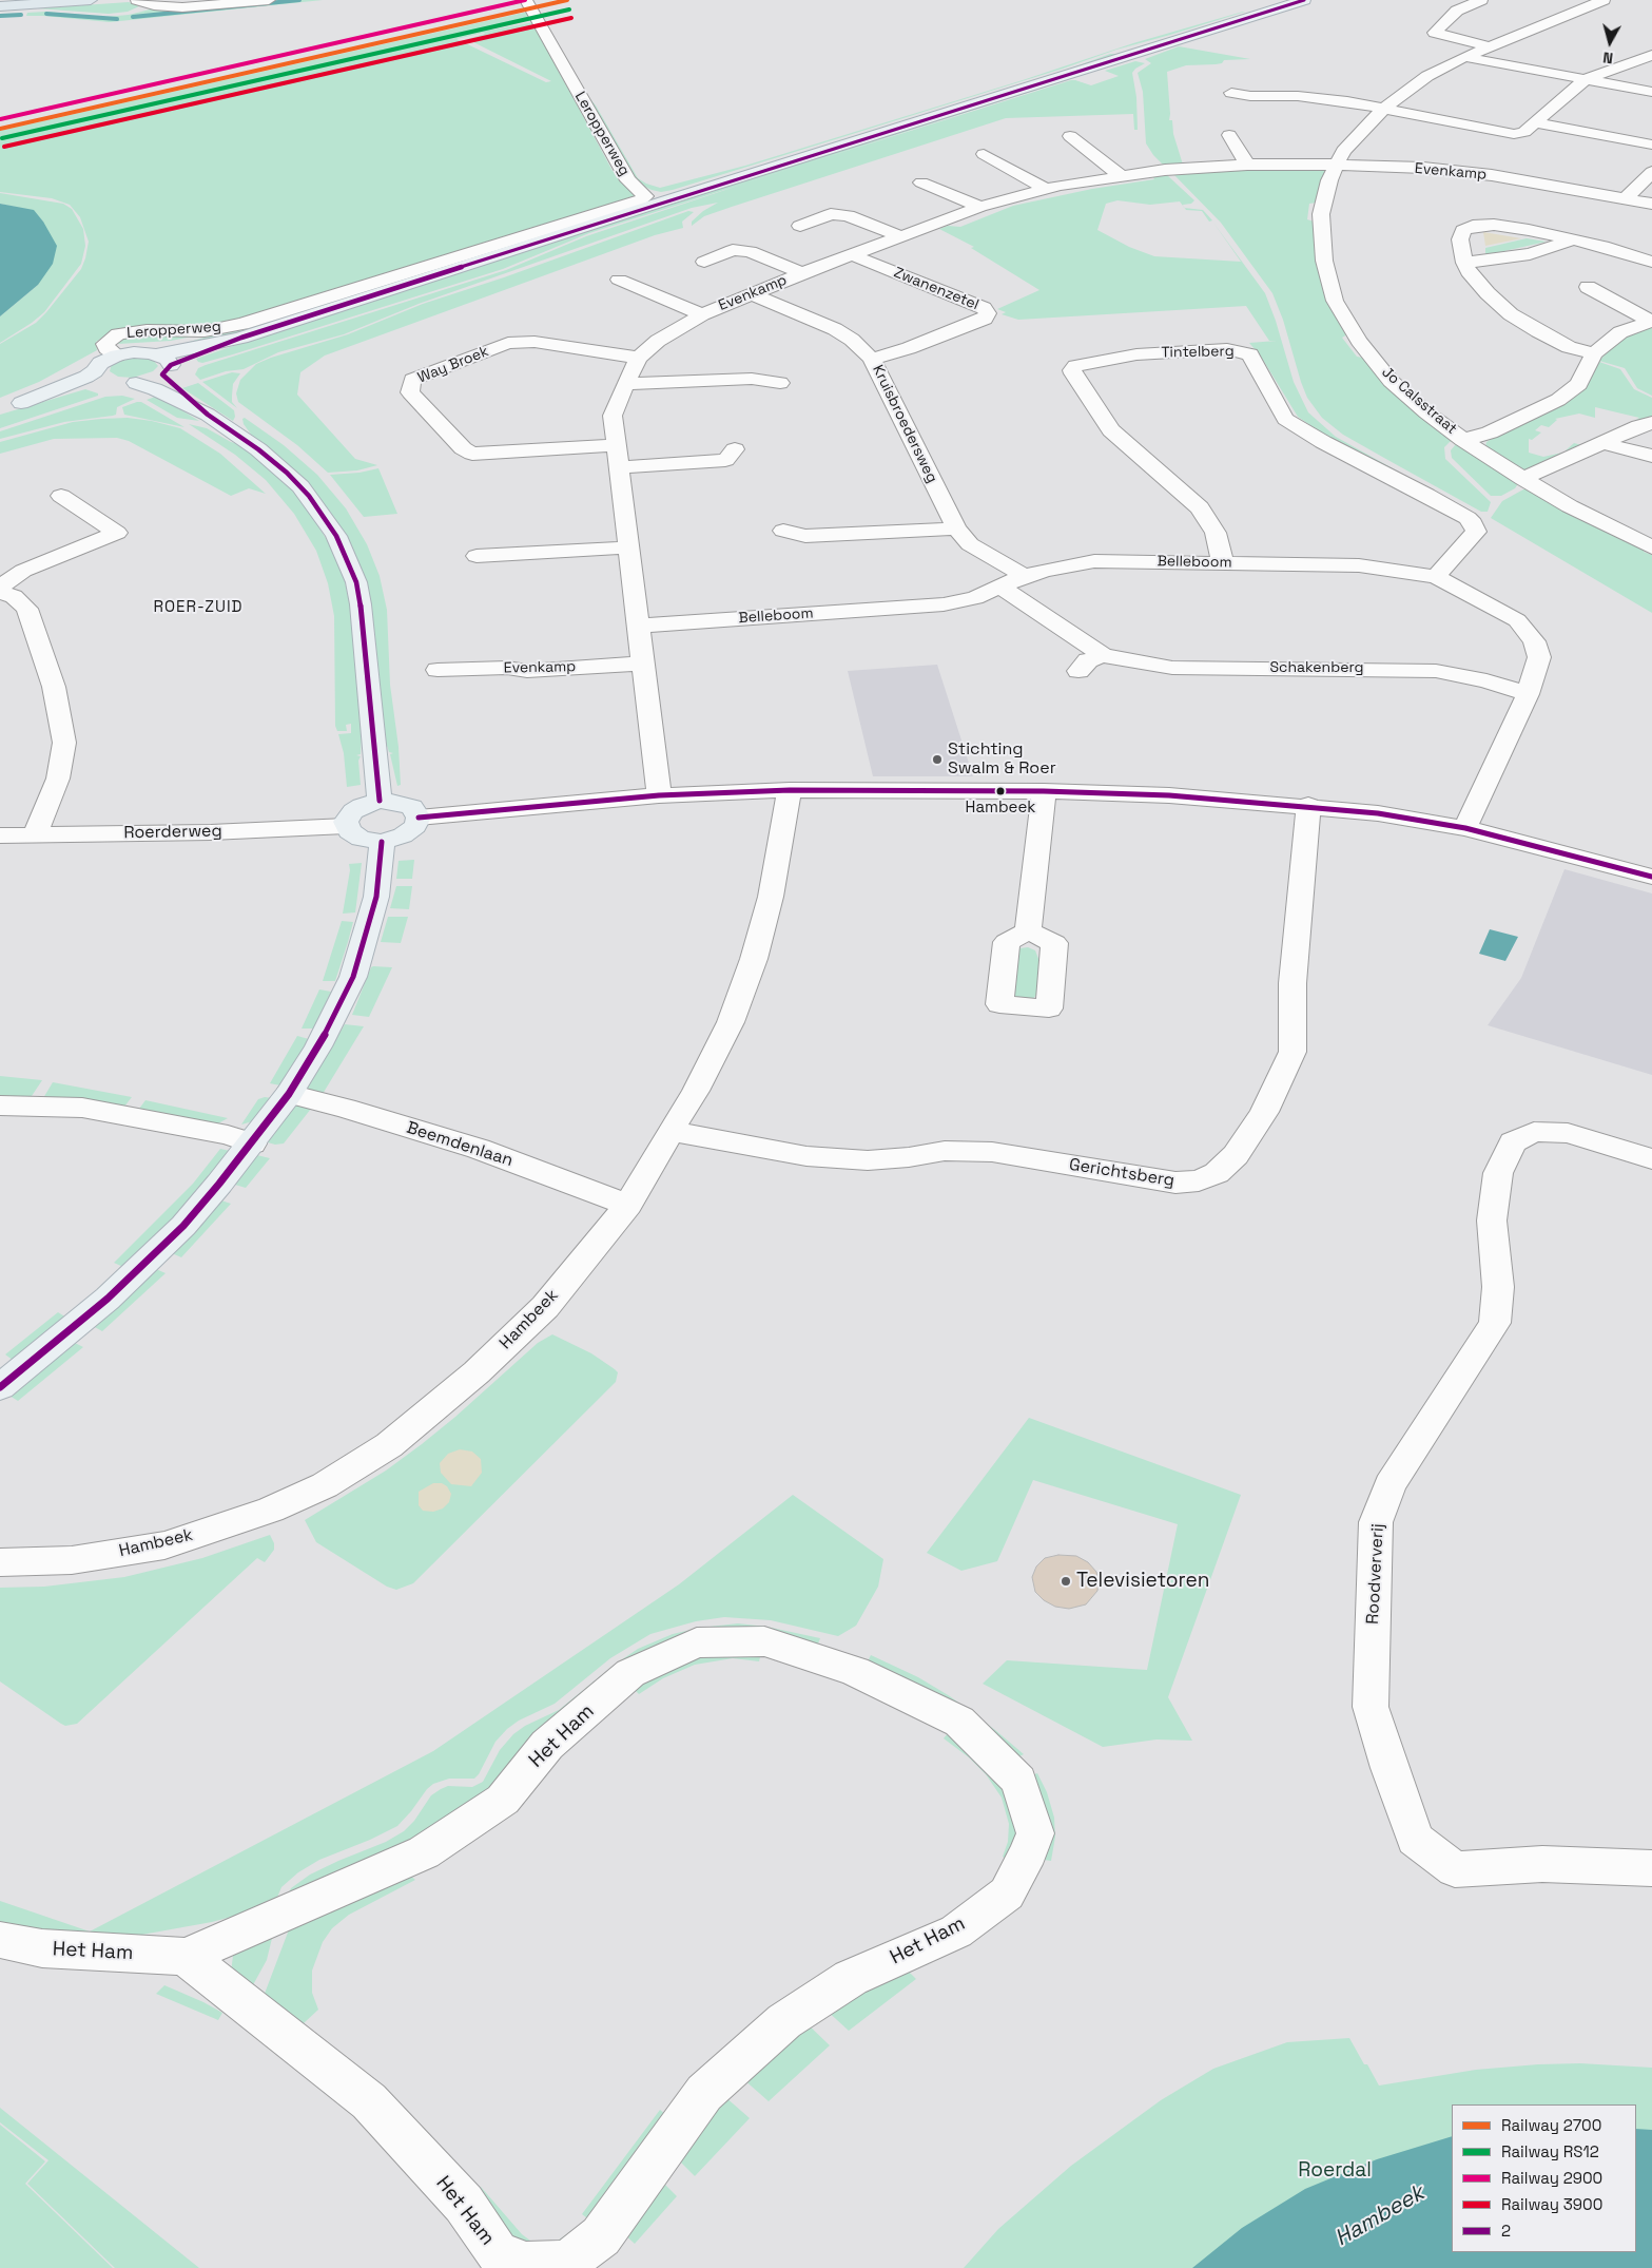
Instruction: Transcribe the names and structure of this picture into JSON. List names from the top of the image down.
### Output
{
  "streets": {
    "street": [
      "Leropperweg",
      "Evenkamp",
      "Zwanenzetel",
      "Tintelberg",
      "Way Broek",
      "Jo Calsstraat",
      "Kruisbroedersweg",
      "Belleboom",
      "Schakenberg",
      "Roerderweg",
      "Beemdenlaan",
      "Gerichtsberg",
      "Hambeek",
      "Roodververij",
      "Het Ham"
    ]
  },
  "crossings": [
    ["Evenkamp", "Zwanenzetel"],
    ["Evenkamp", "Way Broek"],
    ["Evenkamp", "Jo Calsstraat"],
    ["Evenkamp", "Kruisbroedersweg"],
    ["Evenkamp", "Belleboom"],
    ["Zwanenzetel", "Kruisbroedersweg"],
    ["Tintelberg", "Belleboom"],
    ["Kruisbroedersweg", "Belleboom"],
    ["Belleboom", "Schakenberg"],
    ["Beemdenlaan", "Hambeek"],
    ["Gerichtsberg", "Hambeek"]
  ],
  "districts": ["ROER-ZUID"],
  "water": ["Hambeek"],
  "parks": ["Roerdal"],
  "places": ["Stichting Swalm & Roer", "Hambeek", "Televisietoren"],
  "lines": [
    "rail line 2700",
    "rail line 2900",
    "transit line 2",
    "rail line RS12",
    "rail line 3900"
  ],
  "legend": [
    "Railway 2700",
    "Railway RS12",
    "Railway 2900",
    "Railway 3900",
    "2"
  ],
  "north": "bottom"
}
